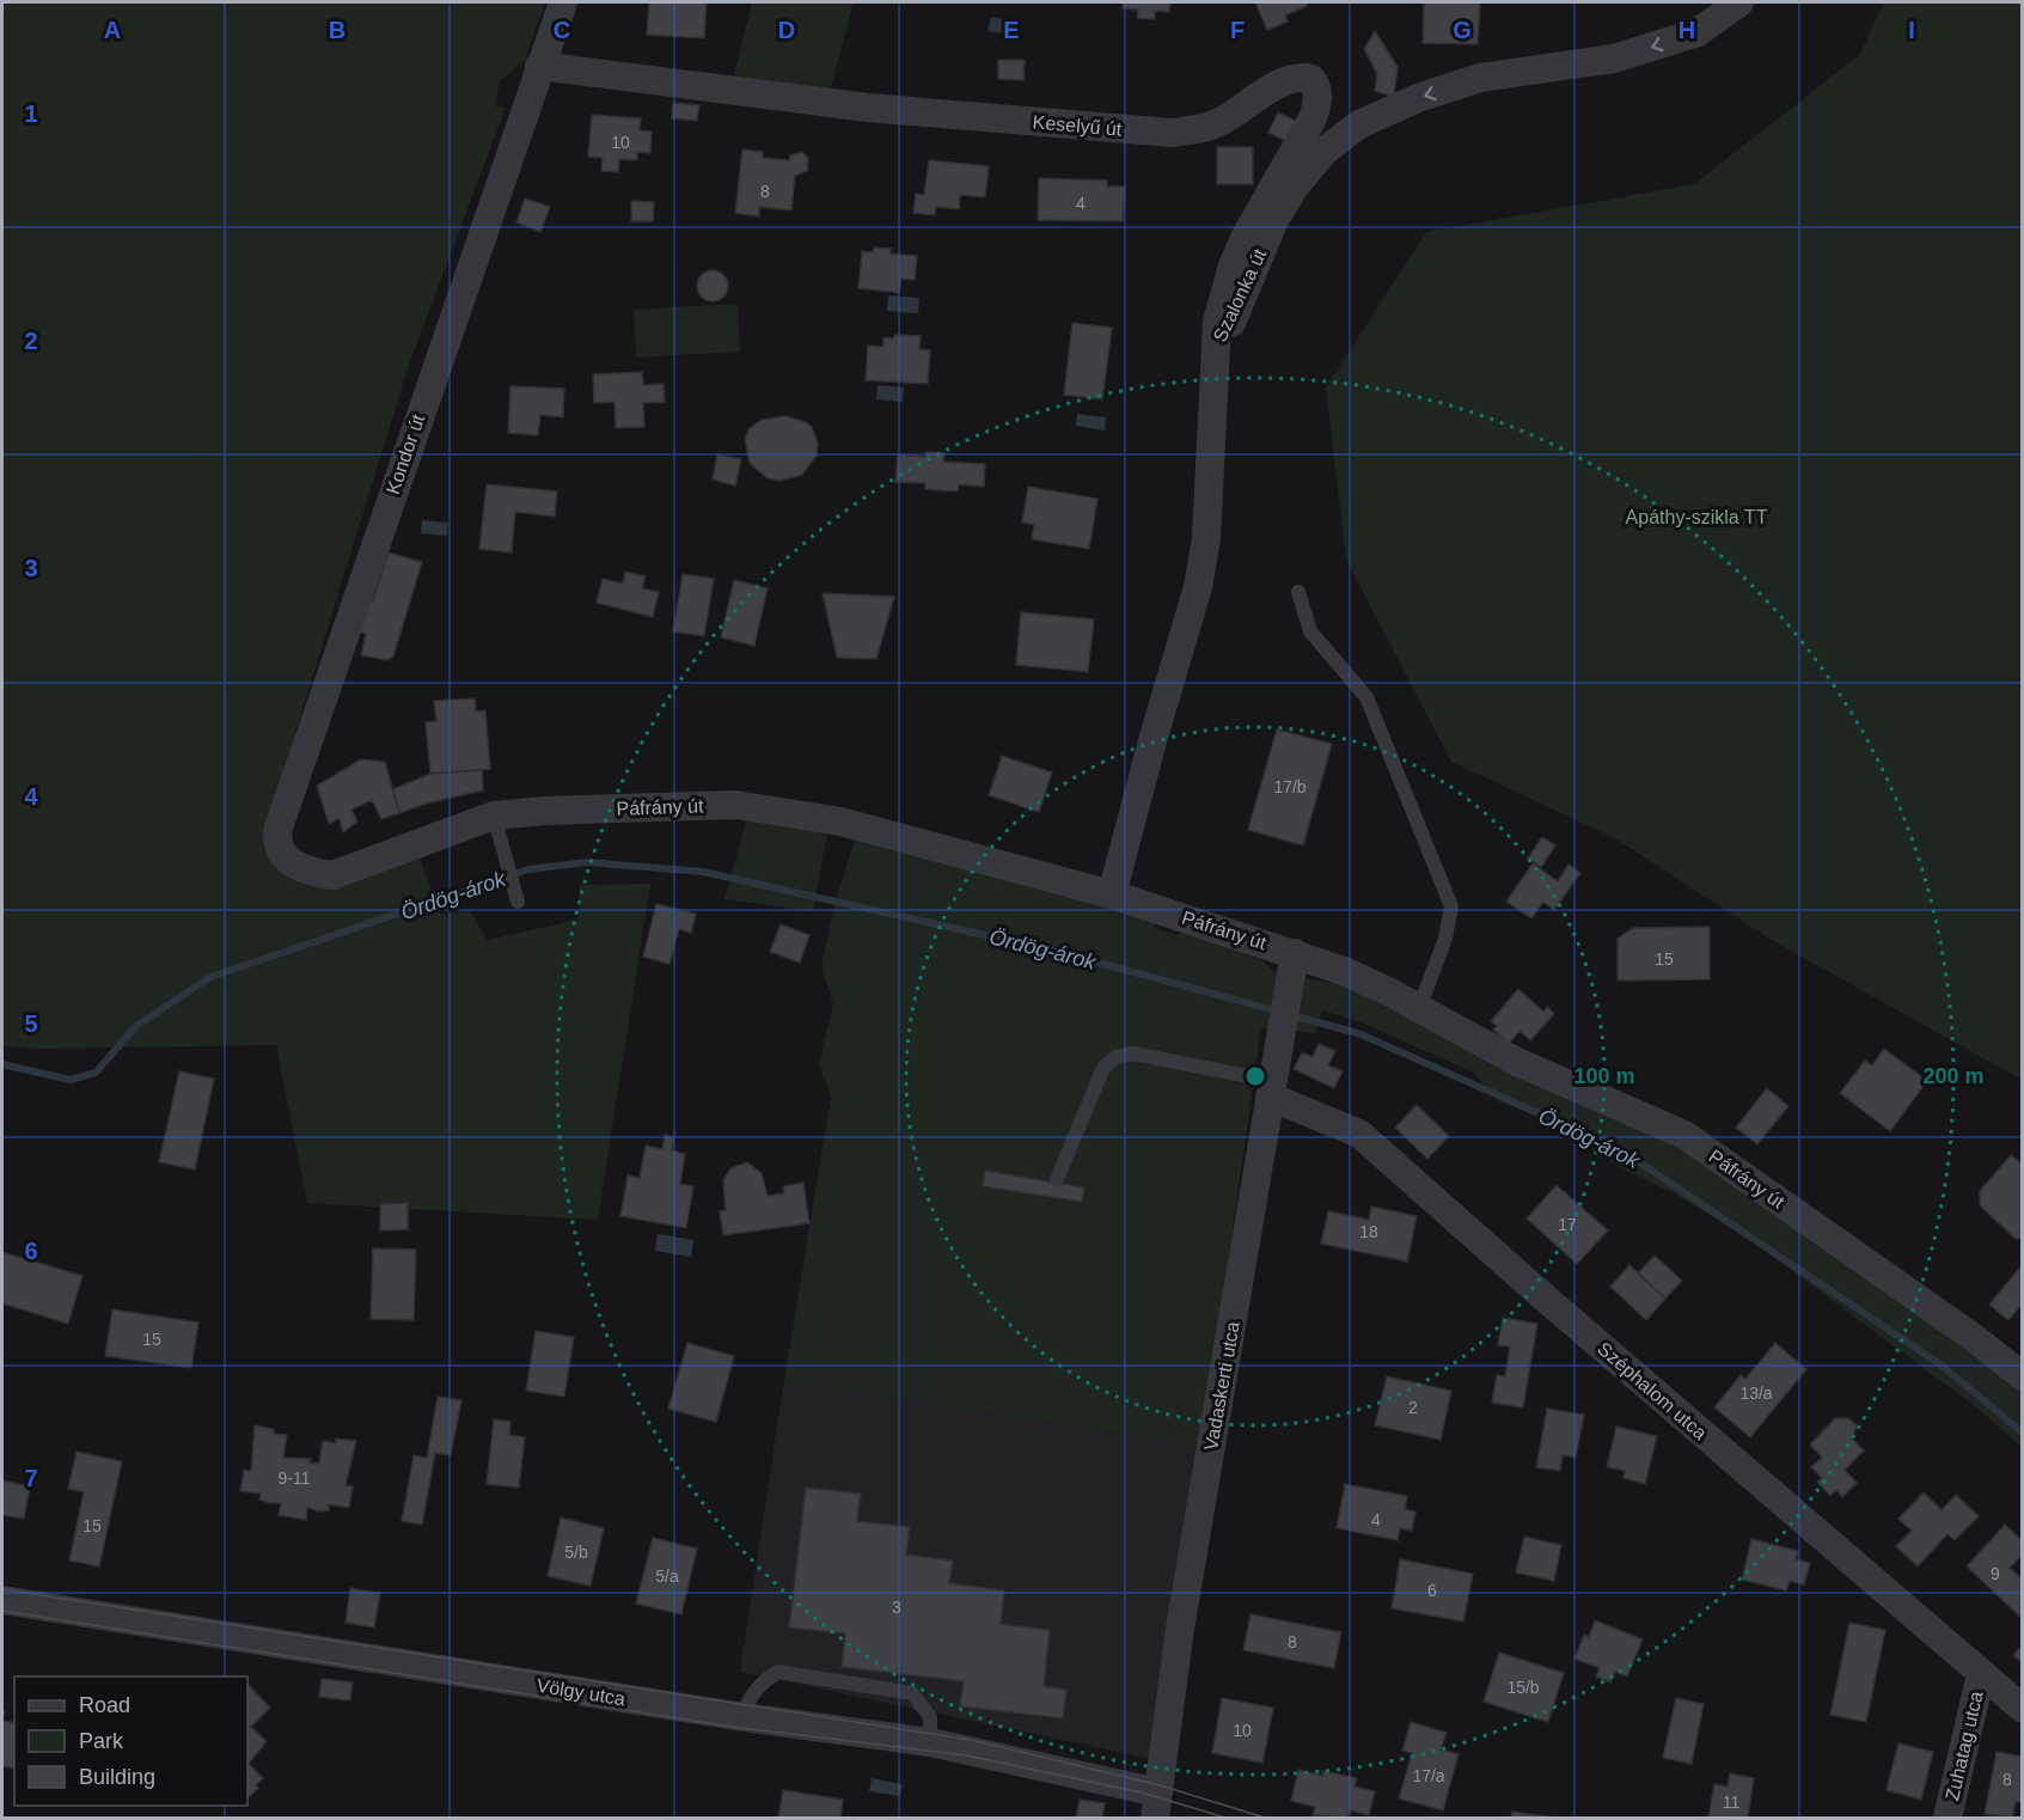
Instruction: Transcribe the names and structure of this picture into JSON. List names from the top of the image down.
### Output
{
  "streets": {
    "street": [
      "Keselyű út",
      "Szalonka út",
      "Kondor út",
      "Páfrány út",
      "Vadaskerti utca",
      "Széphalom utca",
      "Völgy utca",
      "Zuhatag utca"
    ]
  },
  "crossings": [
    ["Keselyű út", "Szalonka út"],
    ["Keselyű út", "Kondor út"],
    ["Szalonka út", "Páfrány út"],
    ["Kondor út", "Páfrány út"],
    ["Páfrány út", "Vadaskerti utca"],
    ["Vadaskerti utca", "Széphalom utca"],
    ["Vadaskerti utca", "Völgy utca"],
    ["Széphalom utca", "Zuhatag utca"]
  ],
  "one_way": ["Szalonka út"],
  "water": ["Ördög-árok"],
  "parks": ["Apáthy-szikla TT"],
  "house_numbers": [
    "10",
    "8",
    "4",
    "17/b",
    "15",
    "17",
    "18",
    "15",
    "13/a",
    "2",
    "9-11",
    "4",
    "15",
    "5/b",
    "9",
    "5/a",
    "6",
    "3",
    "8",
    "15/b",
    "10",
    "17/a",
    "8",
    "11"
  ],
  "legend": ["Road", "Park", "Building"],
  "grid": {
    "columns": [
      "A",
      "B",
      "C",
      "D",
      "E",
      "F",
      "G",
      "H",
      "I"
    ],
    "rows": [
      "1",
      "2",
      "3",
      "4",
      "5",
      "6",
      "7"
    ]
  },
  "rings": ["100 m", "200 m"]
}
